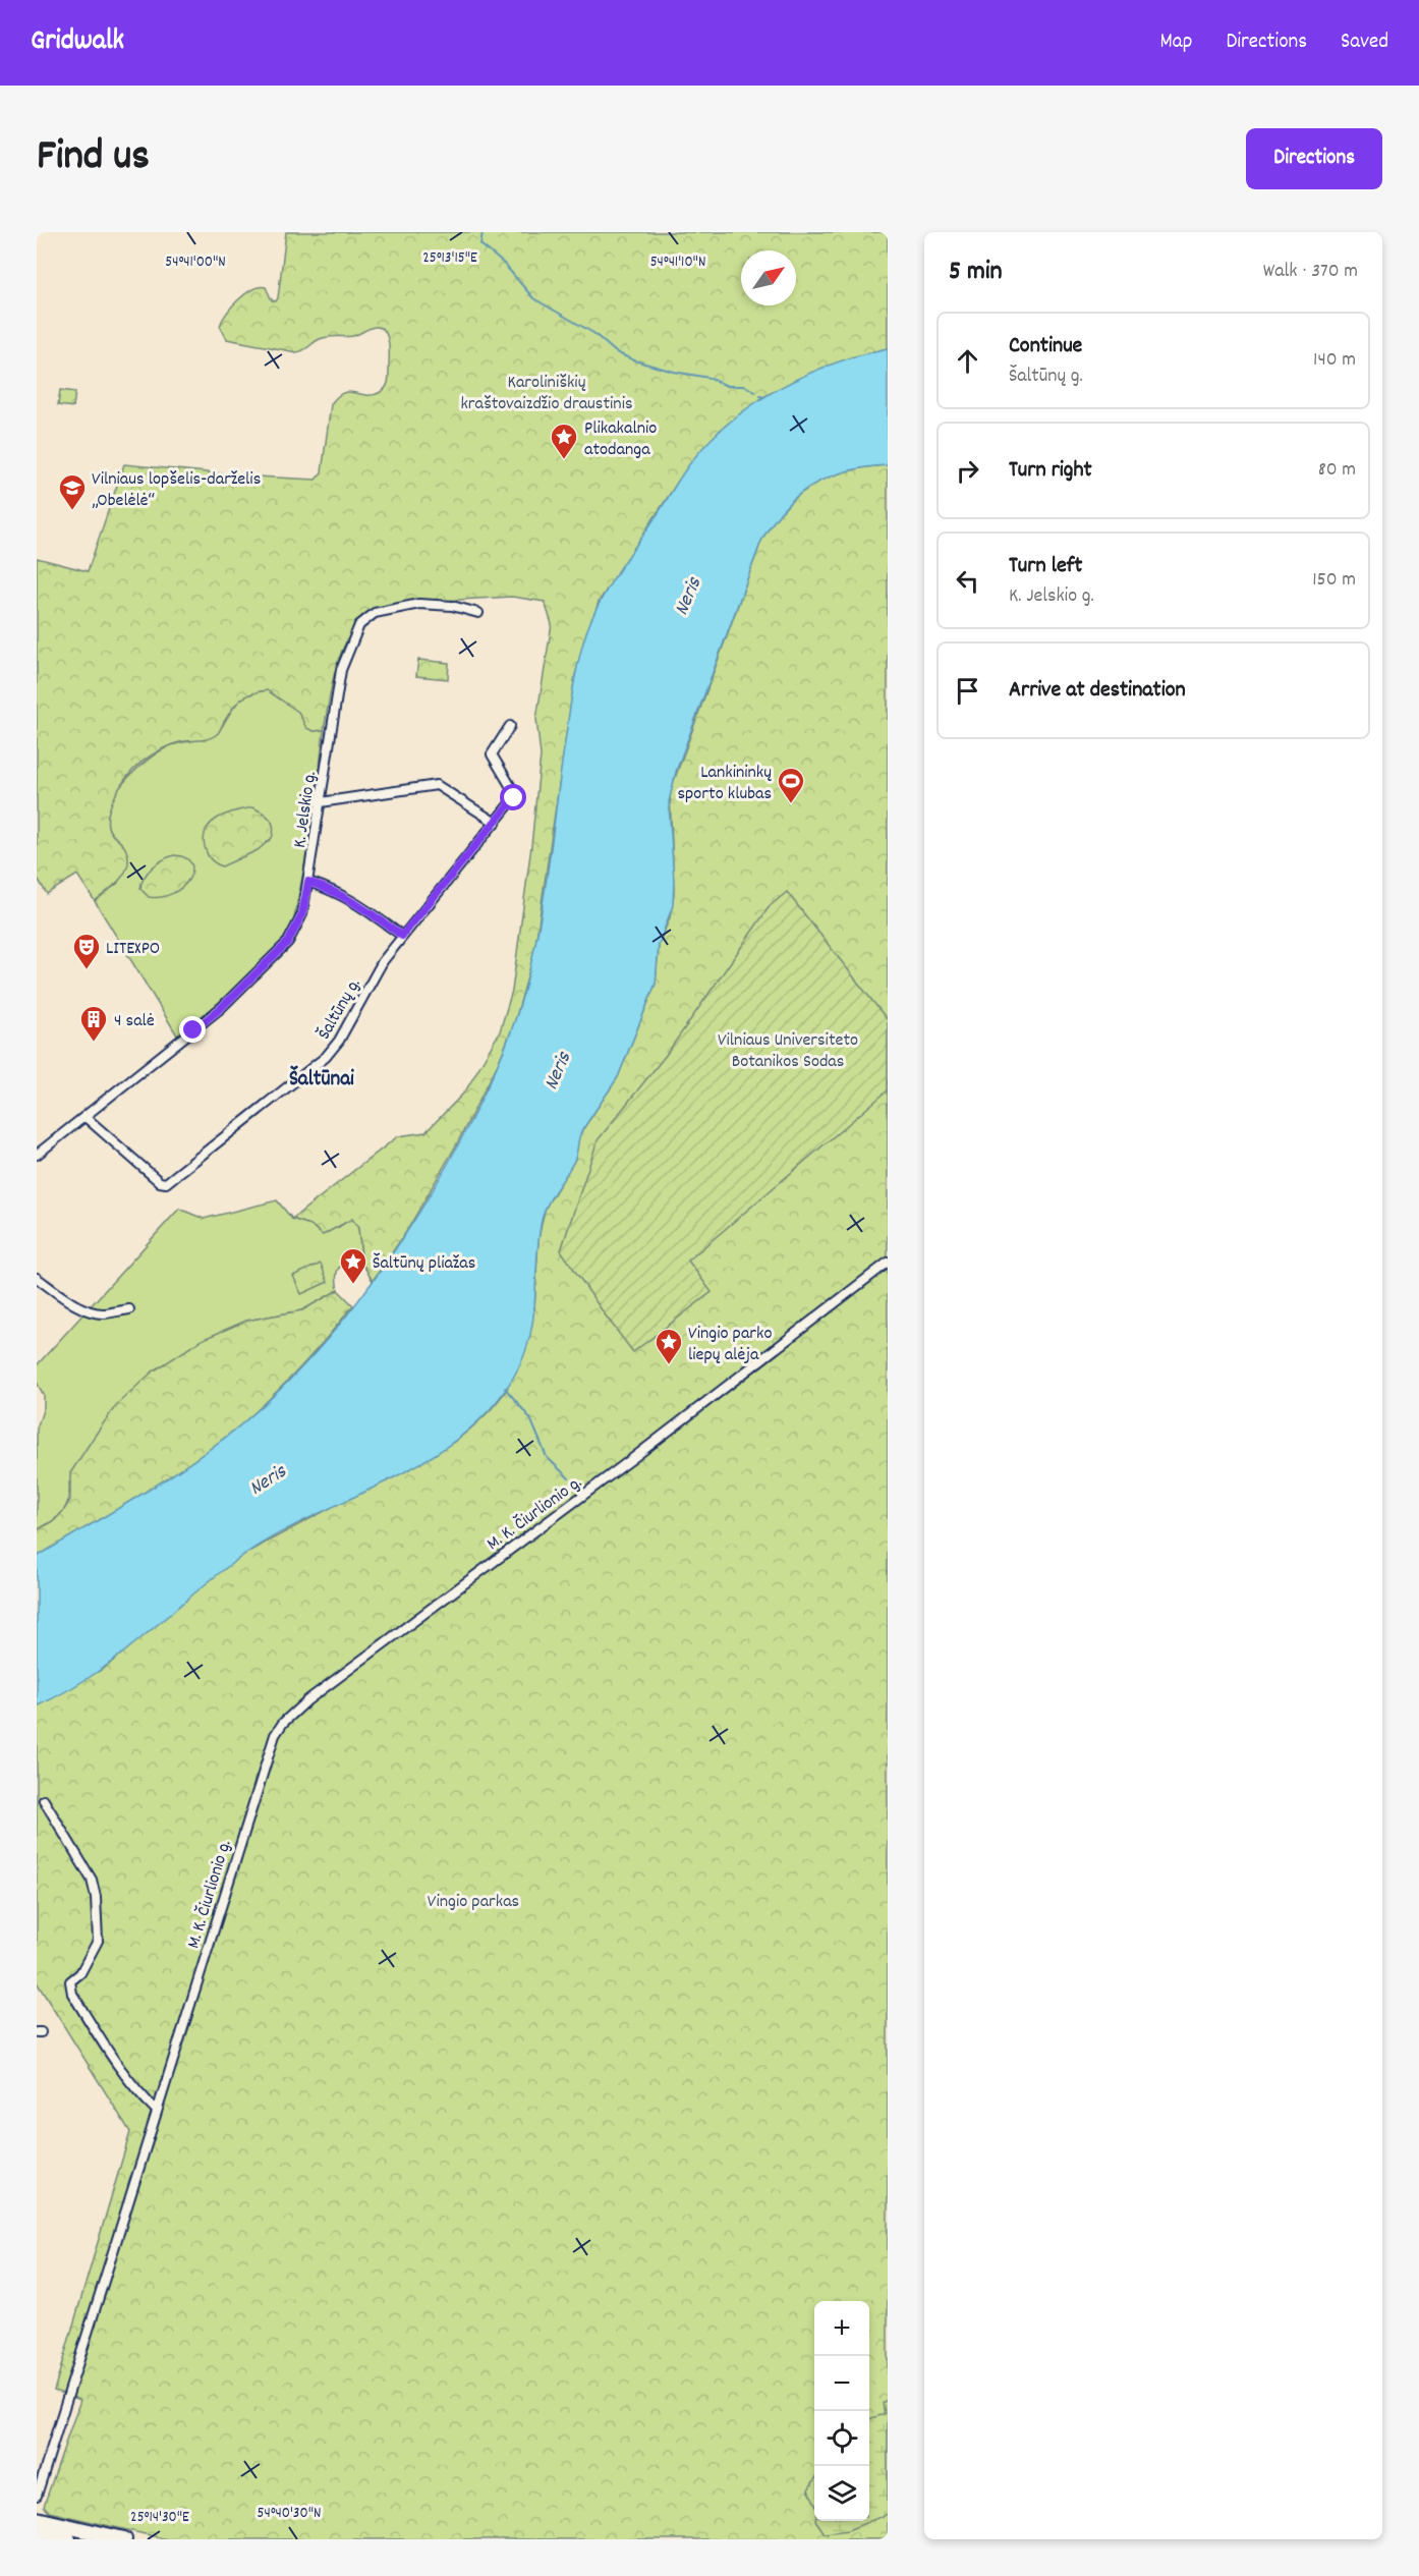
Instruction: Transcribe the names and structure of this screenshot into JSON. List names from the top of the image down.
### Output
{
  "streets": {
    "street": ["K. Jelskio g.", "Šaltūnų g.", "M. K. Čiurlionio g."]
  },
  "crossings": [
    ["K. Jelskio g.", "Šaltūnų g."]
  ],
  "districts": ["Šaltūnai"],
  "water": ["Neris"],
  "parks": ["Karoliniškių kraštovaizdžio draustinis", "Vilniaus Universiteto Botanikos Sodas", "Vingio parkas"],
  "places": {
    "place": ["Plikakalnio atodanga", "Šaltūnų pliažas", "Vingio parko liepų alėja"],
    "school or university": ["Vilniaus lopšelis-darželis „Obelėlė“"],
    "sports": ["Lankininkų sporto klubas"],
    "theatre": ["LITEXPO"],
    "building": ["4 salė"]
  },
  "north": "top right",
  "page": {
    "header": "Gridwalk",
    "nav": ["Map", "Directions", "Saved"],
    "title": "Find us",
    "buttons": "Directions",
    "heading": ["5 min", "Walk · 370 m"],
    "list": [
      ["Continue", "Šaltūnų g.", "140 m"],
      ["Turn right", "80 m"],
      ["Turn left", "K. Jelskio g.", "150 m"],
      "Arrive at destination"
    ],
    "map_buttons": ["+", "−"]
  },
  "coordinates": [
    "25°13'15\"E",
    "54°41'10\"N",
    "54°41'00\"N",
    "54°40'30\"N",
    "25°14'30\"E"
  ]
}
